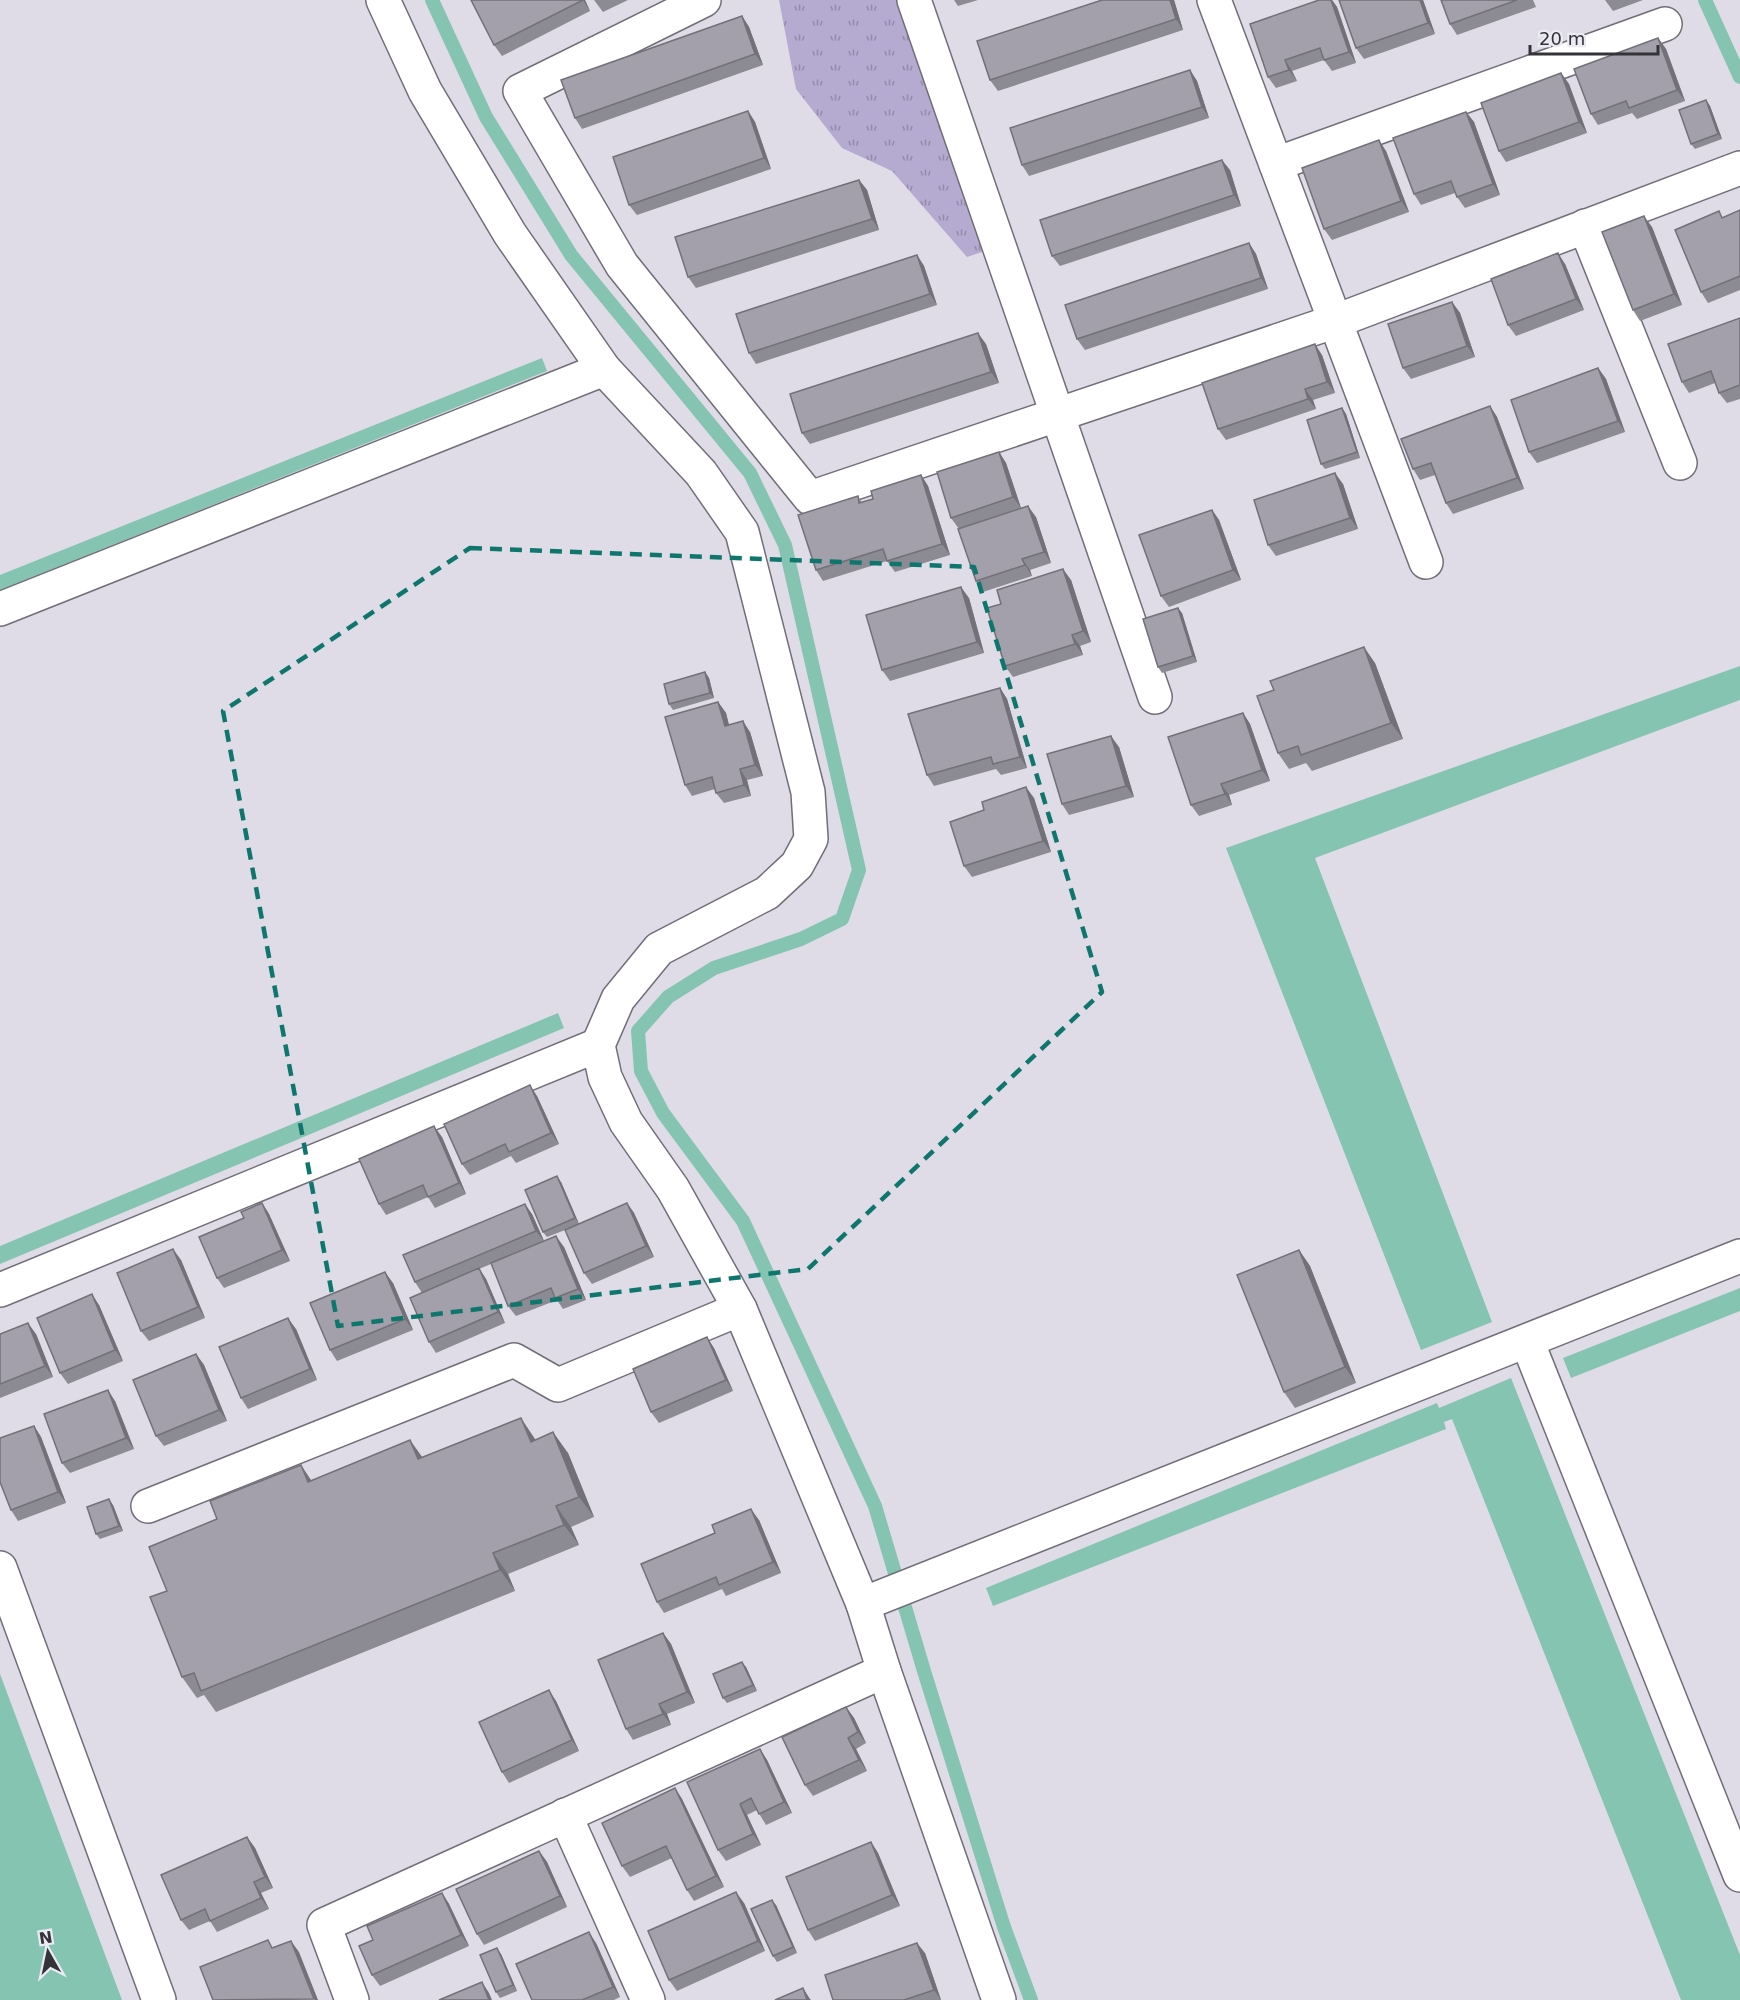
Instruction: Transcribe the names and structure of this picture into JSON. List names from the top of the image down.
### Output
{
  "scale_bar": "20 m",
  "north": "top"
}
